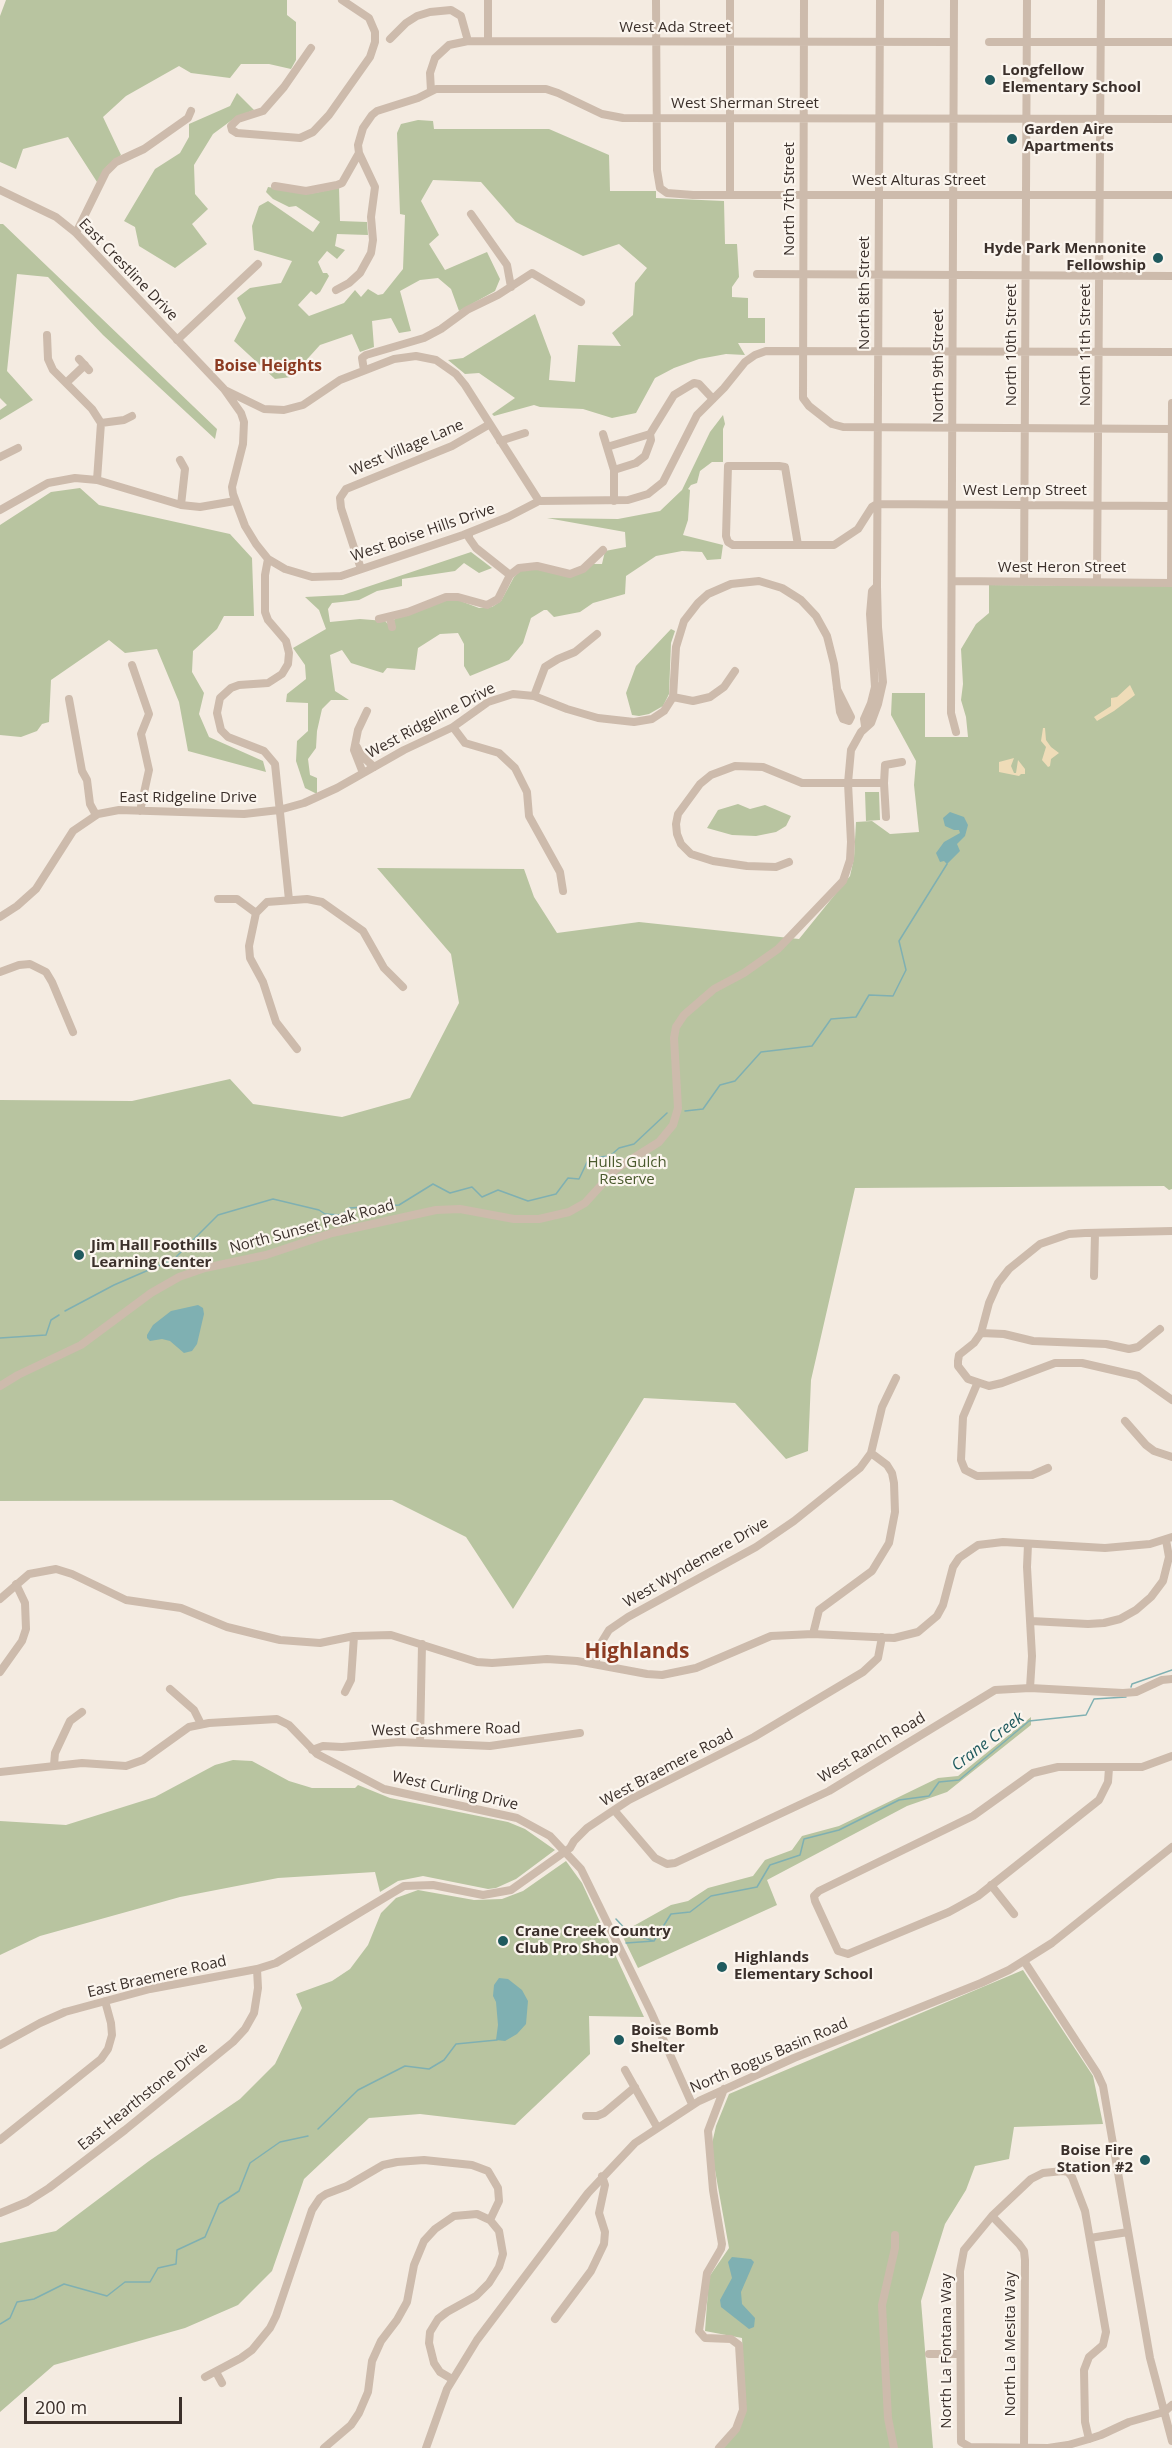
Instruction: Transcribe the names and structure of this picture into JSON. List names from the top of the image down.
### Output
{
  "streets": {
    "street": [
      "West Ada Street",
      "West Sherman Street",
      "West Alturas Street",
      "North 7th Street",
      "East Crestline Drive",
      "North 8th Street",
      "North 10th Street",
      "North 11th Street",
      "North 9th Street",
      "West Village Lane",
      "West Lemp Street",
      "West Boise Hills Drive",
      "West Heron Street",
      "West Ridgeline Drive",
      "East Ridgeline Drive",
      "North Sunset Peak Road",
      "West Wyndemere Drive",
      "West Cashmere Road",
      "West Ranch Road",
      "West Braemere Road",
      "West Curling Drive",
      "East Braemere Road",
      "North Bogus Basin Road",
      "East Hearthstone Drive",
      "North La Mesita Way",
      "North La Fontana Way"
    ]
  },
  "crossings": [
    ["West Ada Street", "West Sherman Street"],
    ["West Ada Street", "North 7th Street"],
    ["West Ada Street", "North 8th Street"],
    ["West Ada Street", "North 9th Street"],
    ["West Sherman Street", "West Alturas Street"],
    ["West Sherman Street", "North 7th Street"],
    ["West Sherman Street", "North 8th Street"],
    ["West Sherman Street", "North 10th Street"],
    ["West Sherman Street", "North 11th Street"],
    ["West Sherman Street", "North 9th Street"],
    ["West Alturas Street", "North 7th Street"],
    ["West Alturas Street", "North 8th Street"],
    ["West Alturas Street", "North 10th Street"],
    ["West Alturas Street", "North 11th Street"],
    ["West Alturas Street", "North 9th Street"],
    ["North 7th Street", "North 8th Street"],
    ["North 7th Street", "West Boise Hills Drive"],
    ["North 8th Street", "West Lemp Street"],
    ["North 8th Street", "North Sunset Peak Road"],
    ["North 10th Street", "West Lemp Street"],
    ["North 10th Street", "West Heron Street"],
    ["North 11th Street", "West Lemp Street"],
    ["North 11th Street", "West Heron Street"],
    ["North 9th Street", "West Lemp Street"],
    ["North 9th Street", "West Heron Street"],
    ["West Village Lane", "West Boise Hills Drive"],
    ["West Ridgeline Drive", "East Ridgeline Drive"],
    ["West Cashmere Road", "West Curling Drive"],
    ["West Ranch Road", "West Braemere Road"],
    ["West Braemere Road", "West Curling Drive"],
    ["West Braemere Road", "East Braemere Road"],
    ["West Braemere Road", "East Hearthstone Drive"],
    ["West Curling Drive", "North Bogus Basin Road"],
    ["East Braemere Road", "East Hearthstone Drive"],
    ["North La Mesita Way", "North La Fontana Way"]
  ],
  "districts": ["Boise Heights", "Highlands"],
  "water": ["Crane Creek"],
  "parks": ["Hulls Gulch Reserve"],
  "places": [
    "Longfellow Elementary School",
    "Garden Aire Apartments",
    "Hyde Park Mennonite Fellowship",
    "Jim Hall Foothills Learning Center",
    "Crane Creek Country Club Pro Shop",
    "Highlands Elementary School",
    "Boise Bomb Shelter",
    "Boise Fire Station #2"
  ],
  "scale_bar": "200 m"
}
